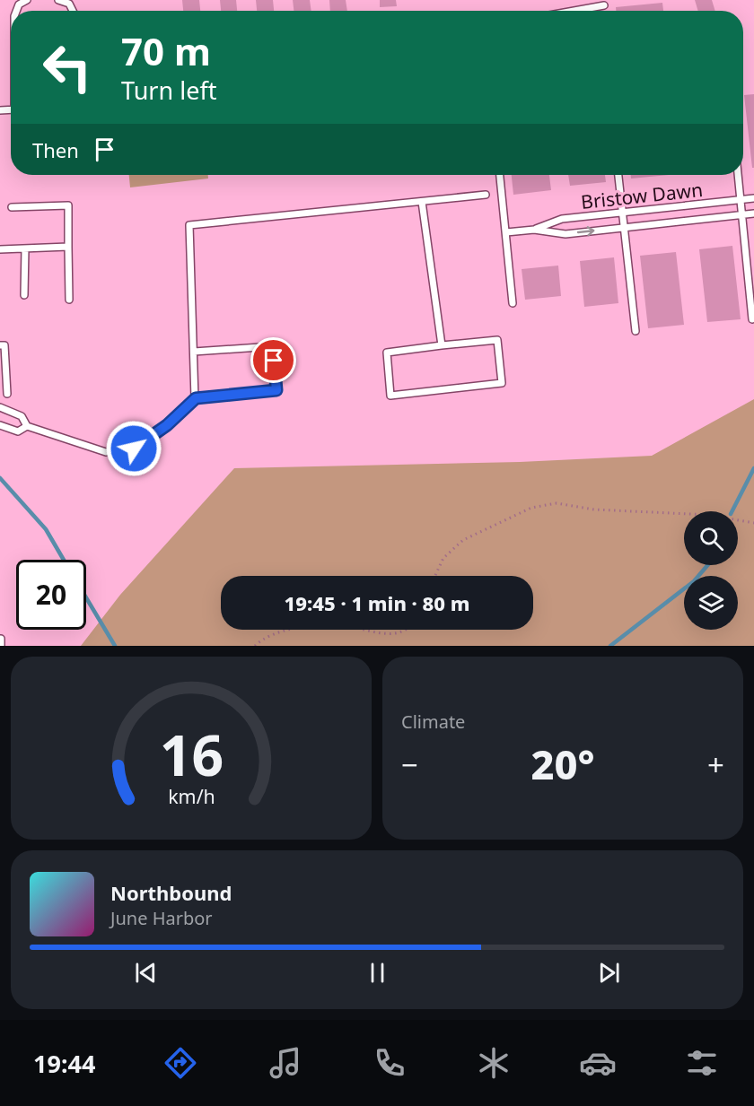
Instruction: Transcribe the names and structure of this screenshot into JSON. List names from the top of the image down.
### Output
{
  "streets": {
    "lane": ["Bristow Dawn"]
  },
  "page": {
    "turn": ["70 m", "Turn left"],
    "then": "Then",
    "limit": "20",
    "trip": "19:45 · 1 min · 80 m",
    "tile": "Climate",
    "heat": ["−", "20°", "+"],
    "song": ["Northbound", "June Harbor"],
    "tabs": "19:44",
    "gauge": ["16", "km/h"]
  }
}
